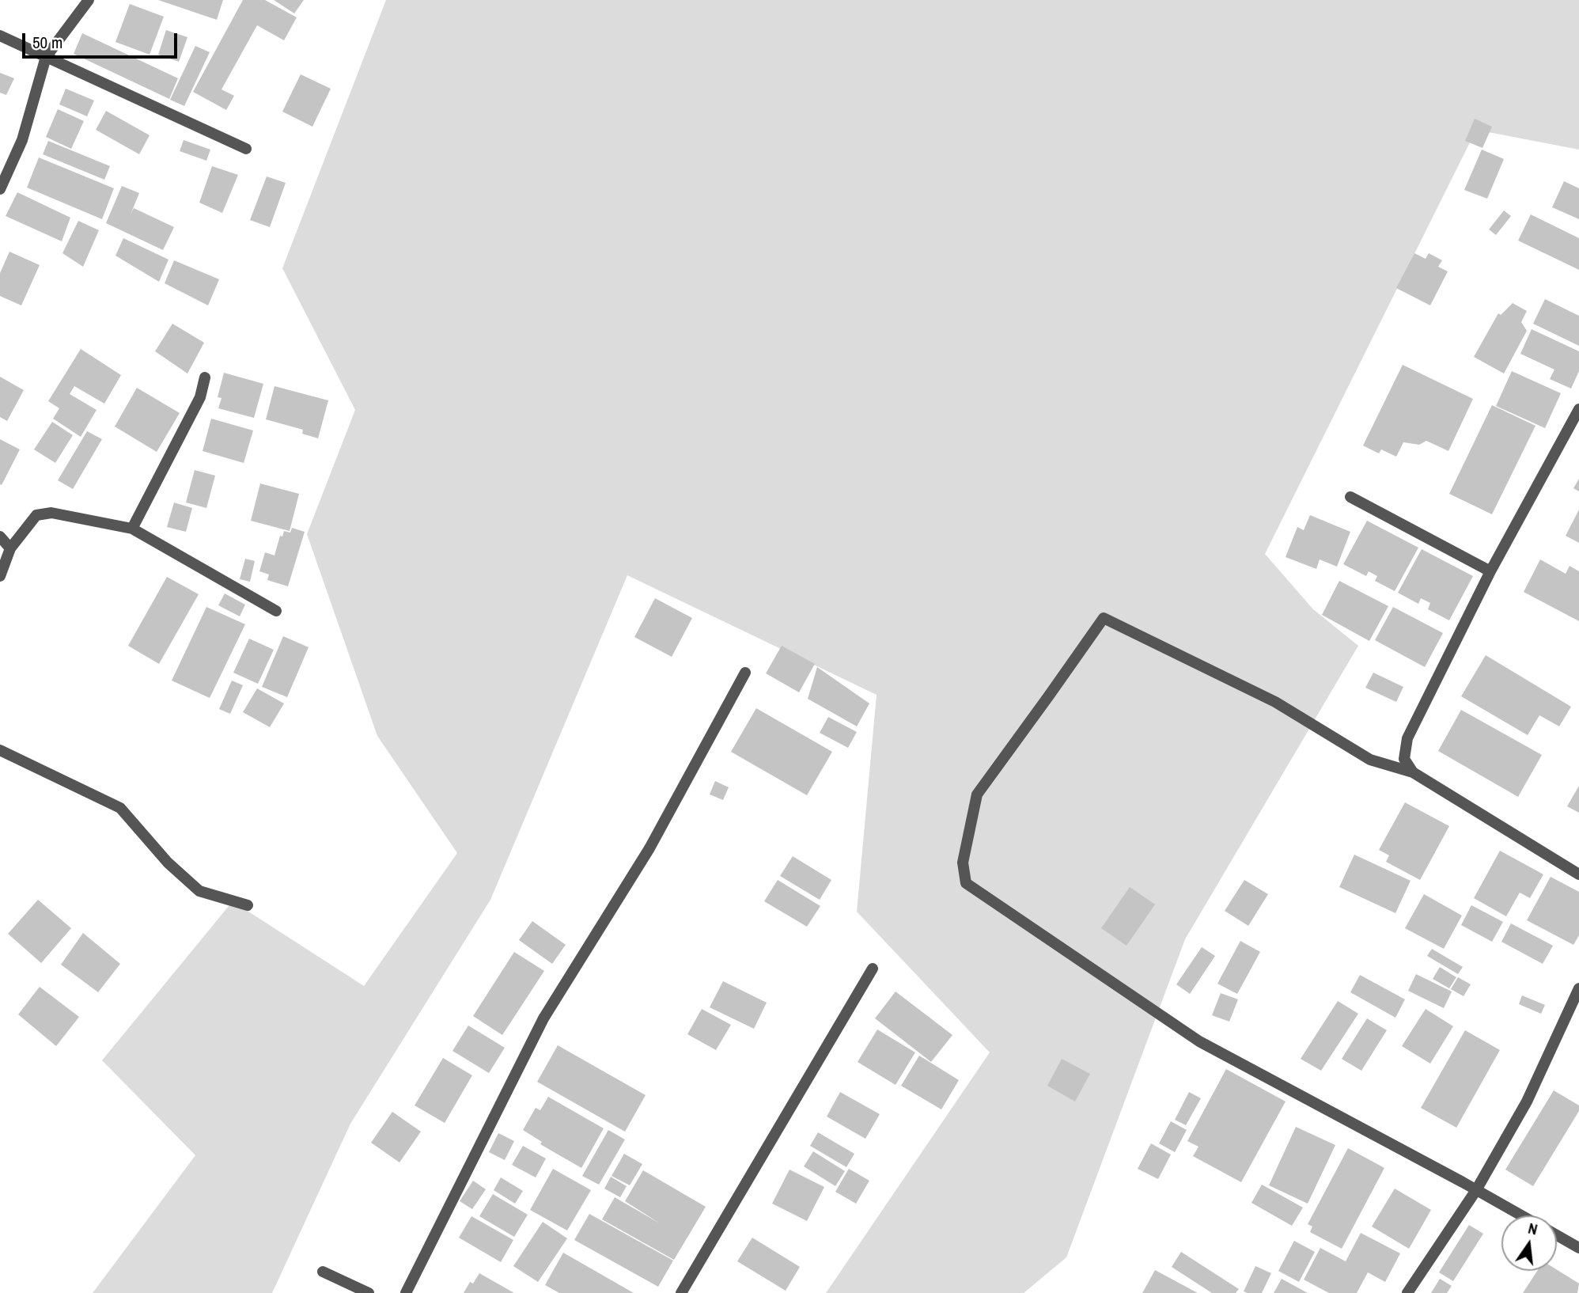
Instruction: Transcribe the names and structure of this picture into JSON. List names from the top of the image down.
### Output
{
  "scale_bar": "50 m",
  "north": "top"
}
